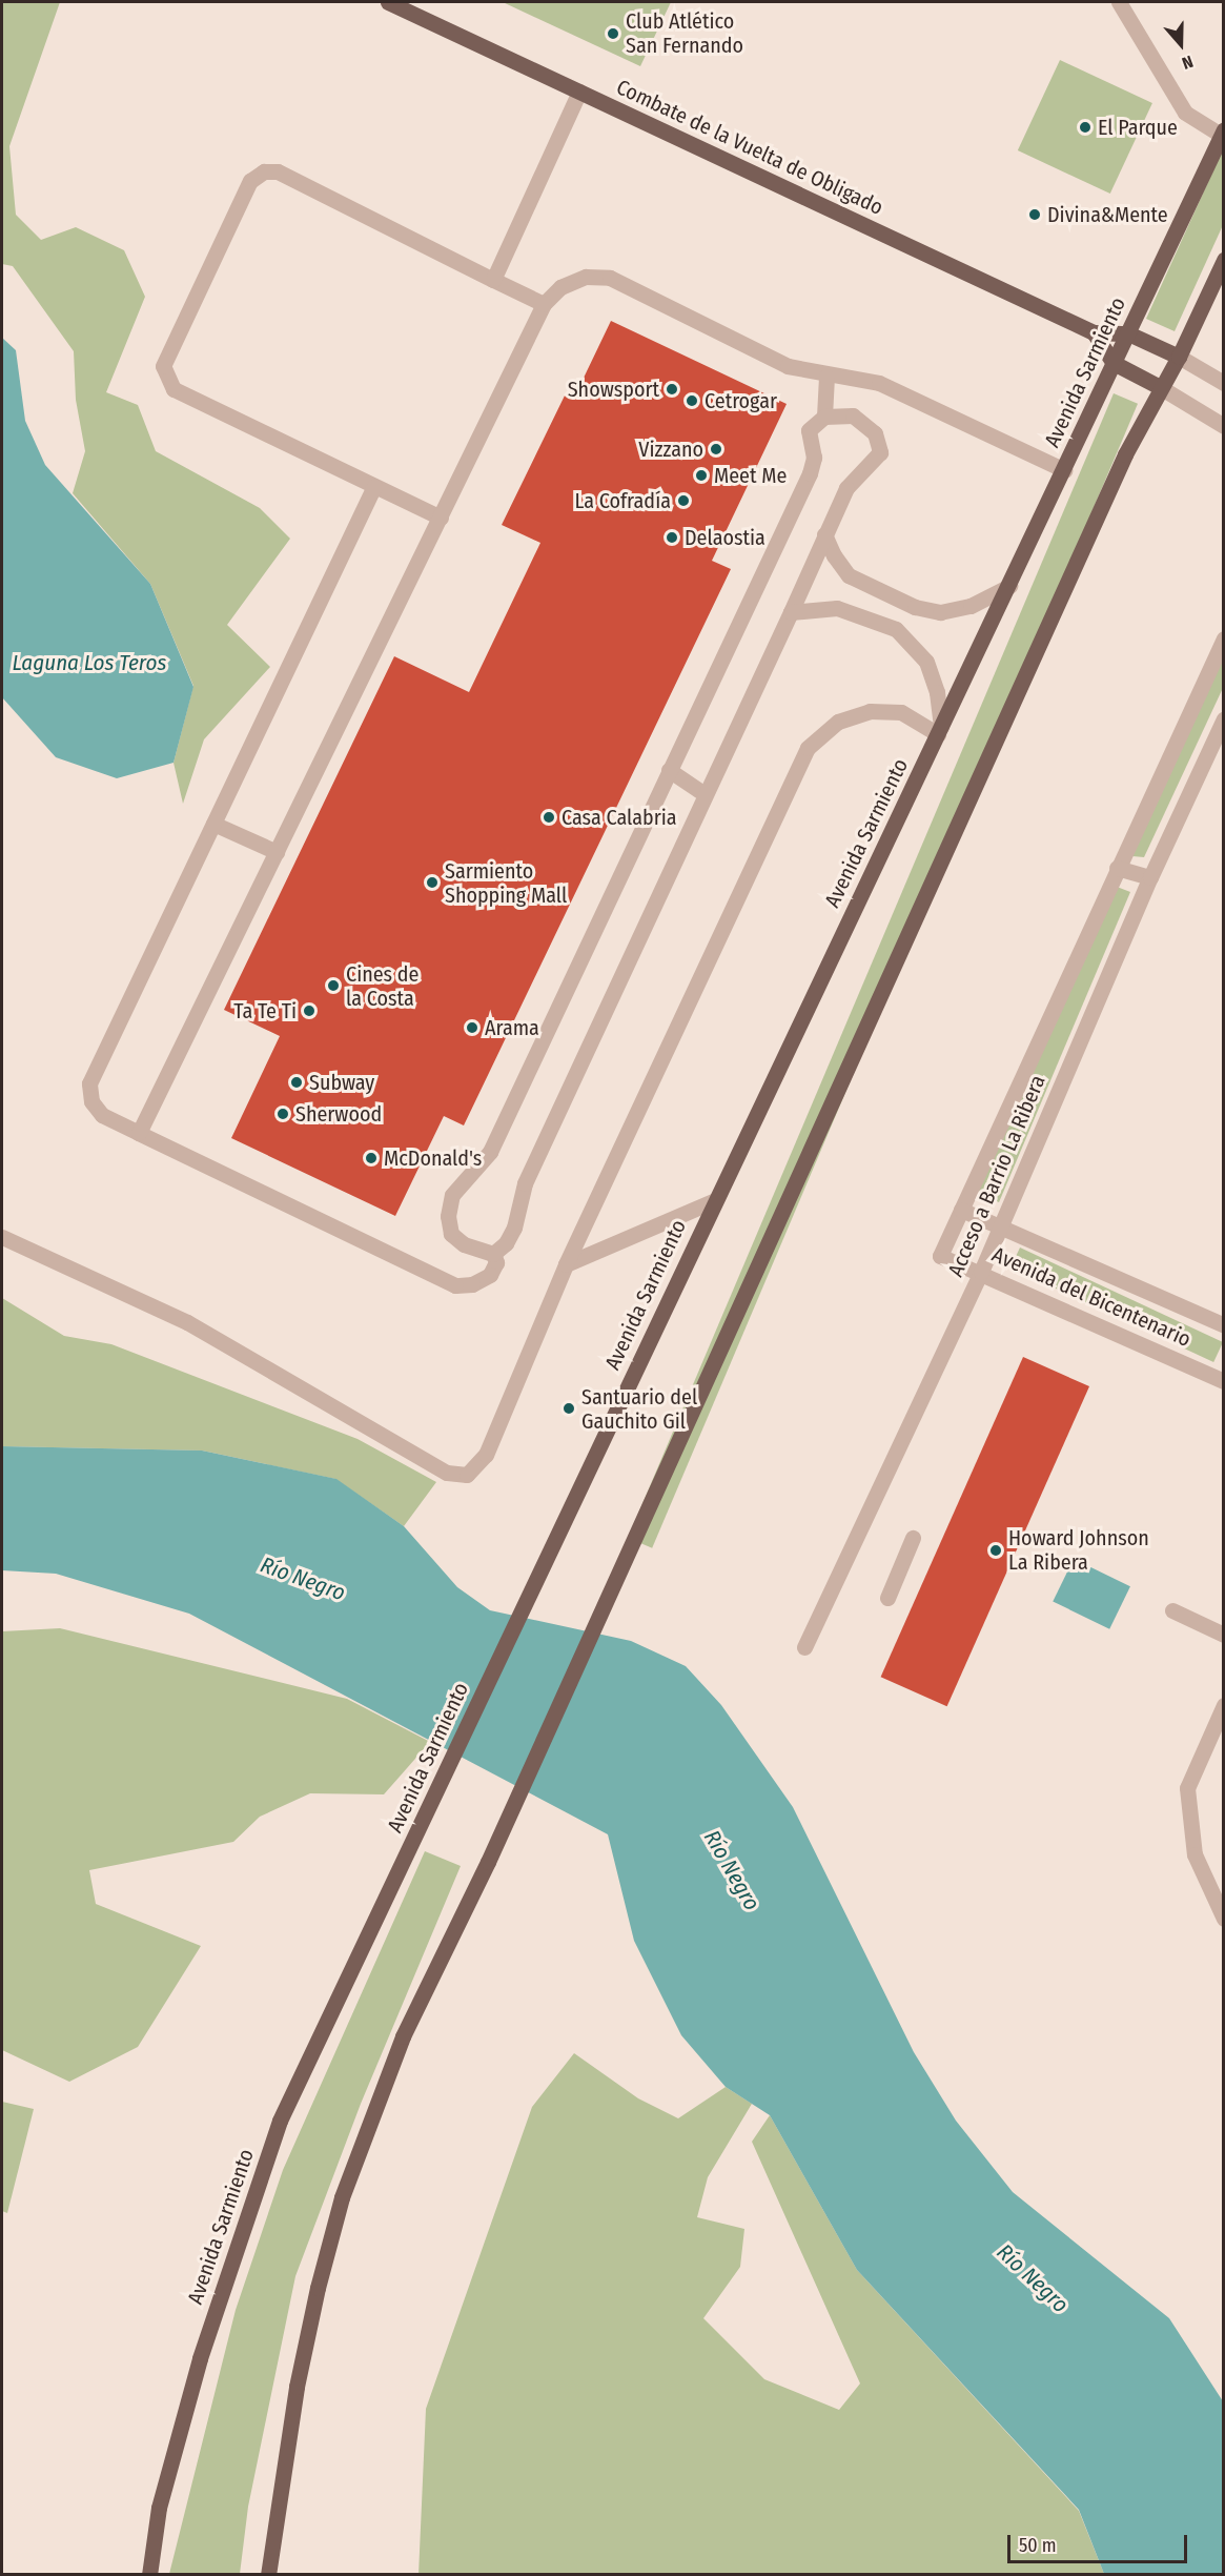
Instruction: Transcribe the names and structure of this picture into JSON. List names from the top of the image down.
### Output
{
  "streets": {
    "main road": ["Combate de la Vuelta de Obligado", "Avenida Sarmiento"],
    "street": ["Acceso a Barrio La Ribera", "Avenida del Bicentenario"]
  },
  "crossings": [
    ["Combate de la Vuelta de Obligado", "Avenida Sarmiento"],
    ["Acceso a Barrio La Ribera", "Avenida del Bicentenario"]
  ],
  "water": ["Laguna Los Teros", "Río Negro"],
  "places": [
    "Club Atlético San Fernando",
    "El Parque",
    "Divina&Mente",
    "Showsport",
    "Cetrogar",
    "Vizzano",
    "Meet Me",
    "La Cofradía",
    "Delaostia",
    "Casa Calabria",
    "Sarmiento Shopping Mall",
    "Cines de la Costa",
    "Ta Te Ti",
    "Arama",
    "Subway",
    "Sherwood",
    "McDonald's",
    "Santuario del Gauchito Gil",
    "Howard Johnson La Ribera"
  ],
  "scale_bar": "50 m",
  "north": "bottom"
}
